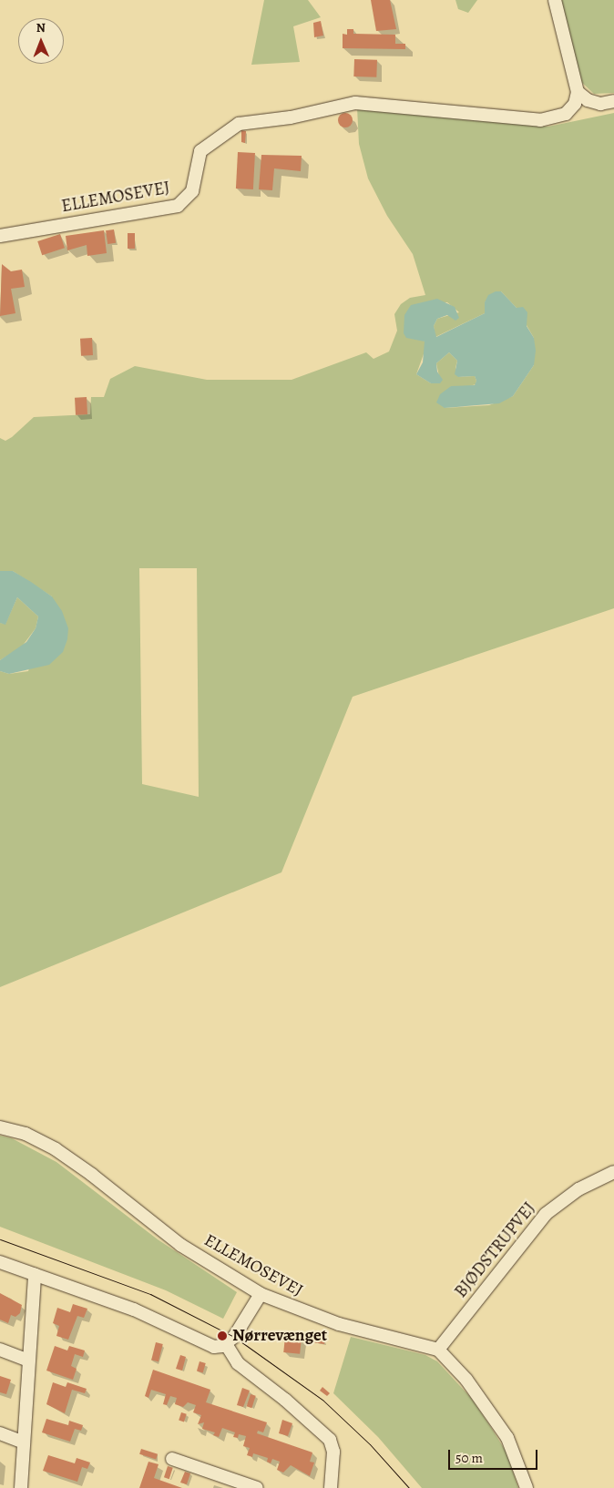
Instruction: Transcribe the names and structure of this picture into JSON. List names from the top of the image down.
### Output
{
  "streets": {
    "street": ["ELLEMOSEVEJ", "BJØDSTRUPVEJ"]
  },
  "crossings": [
    ["ELLEMOSEVEJ", "BJØDSTRUPVEJ"]
  ],
  "places": ["Nørrevænget"],
  "scale_bar": "50 m",
  "north": "top"
}
